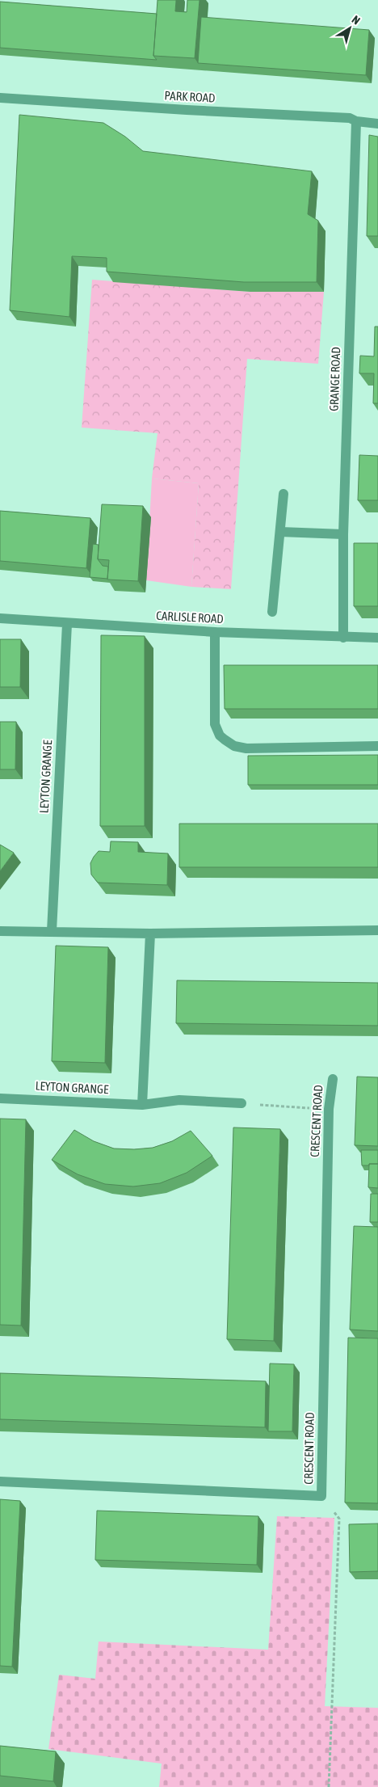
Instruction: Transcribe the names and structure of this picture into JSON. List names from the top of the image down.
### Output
{
  "streets": {
    "street": [
      "PARK ROAD",
      "GRANGE ROAD",
      "CARLISLE ROAD",
      "LEYTON GRANGE",
      "CRESCENT ROAD"
    ]
  },
  "crossings": [
    ["PARK ROAD", "GRANGE ROAD"],
    ["GRANGE ROAD", "CARLISLE ROAD"],
    ["CARLISLE ROAD", "LEYTON GRANGE"]
  ],
  "north": "top right"
}
